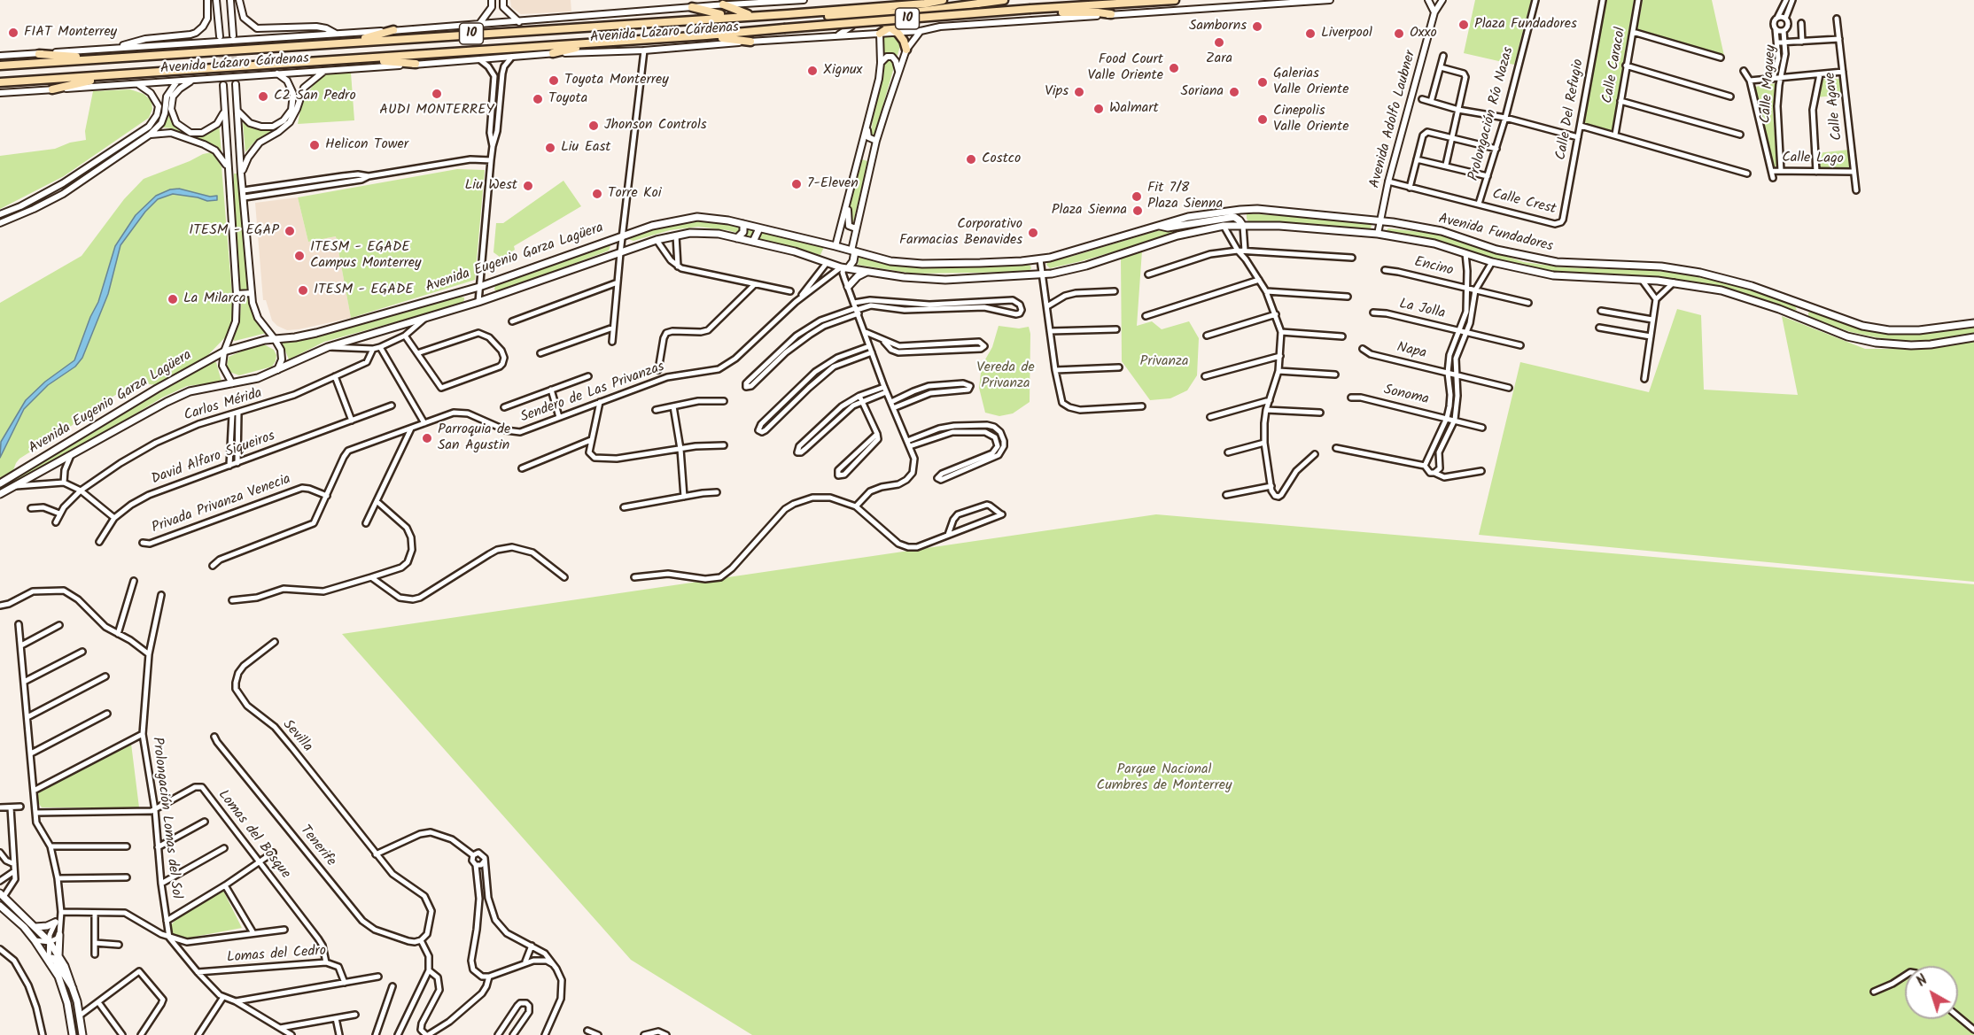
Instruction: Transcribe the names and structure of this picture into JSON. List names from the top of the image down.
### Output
{
  "streets": {
    "highway": ["10", "Avenida Lázaro Cárdenas"],
    "main road": ["Avenida Fundadores", "Avenida Eugenio Garza Lagüera"],
    "street": [
      "Calle Caracol",
      "Calle Maguey",
      "Calle Agave",
      "Calle Del Refugio",
      "Prolongación Río Nazas",
      "Avenida Adolfo Laubner",
      "Calle Lago",
      "Calle Crest",
      "Encino",
      "La Jolla",
      "Napa",
      "Sendero de Las Privanzas",
      "Sonoma",
      "Carlos Mérida",
      "David Alfaro Siqueiros",
      "Privada Privanza Venecia",
      "Sevilla",
      "Prolongación Lomas del Sol",
      "Lomas del Bosque",
      "Tenerife",
      "Lomas del Cedro"
    ]
  },
  "crossings": [
    ["Calle Maguey", "Calle Lago"],
    ["Calle Agave", "Calle Lago"],
    ["Calle Del Refugio", "Calle Crest"],
    ["Prolongación Río Nazas", "Calle Crest"],
    ["Avenida Adolfo Laubner", "Calle Crest"],
    ["Avenida Adolfo Laubner", "Avenida Fundadores"],
    ["Avenida Fundadores", "Avenida Eugenio Garza Lagüera"],
    ["Avenida Eugenio Garza Lagüera", "Sendero de Las Privanzas"],
    ["Sendero de Las Privanzas", "Privada Privanza Venecia"],
    ["Prolongación Lomas del Sol", "Lomas del Bosque"],
    ["Lomas del Bosque", "Lomas del Cedro"]
  ],
  "parks": ["Privanza", "Vereda de Privanza", "Parque Nacional Cumbres de Monterrey"],
  "places": [
    "Plaza Fundadores",
    "Samborns",
    "FIAT Monterrey",
    "Liverpool",
    "Oxxo",
    "Zara",
    "Food Court Valle Oriente",
    "Xignux",
    "Toyota Monterrey",
    "Galerias Valle Oriente",
    "Vips",
    "Soriana",
    "AUDI MONTERREY",
    "C2 San Pedro",
    "Toyota",
    "Walmart",
    "Cinepolis Valle Oriente",
    "Jhonson Controls",
    "Helicon Tower",
    "Liu East",
    "Costco",
    "7-Eleven",
    "Liu West",
    "Torre Koi",
    "Fit 7/8 Plaza Sienna",
    "Plaza Sienna",
    "ITESM - EGAP",
    "Corporativo Farmacias Benavides",
    "ITESM - EGADE Campus Monterrey",
    "ITESM - EGADE",
    "La Milarca",
    "Parroquia de San Agustin"
  ],
  "north": "top left"
}
